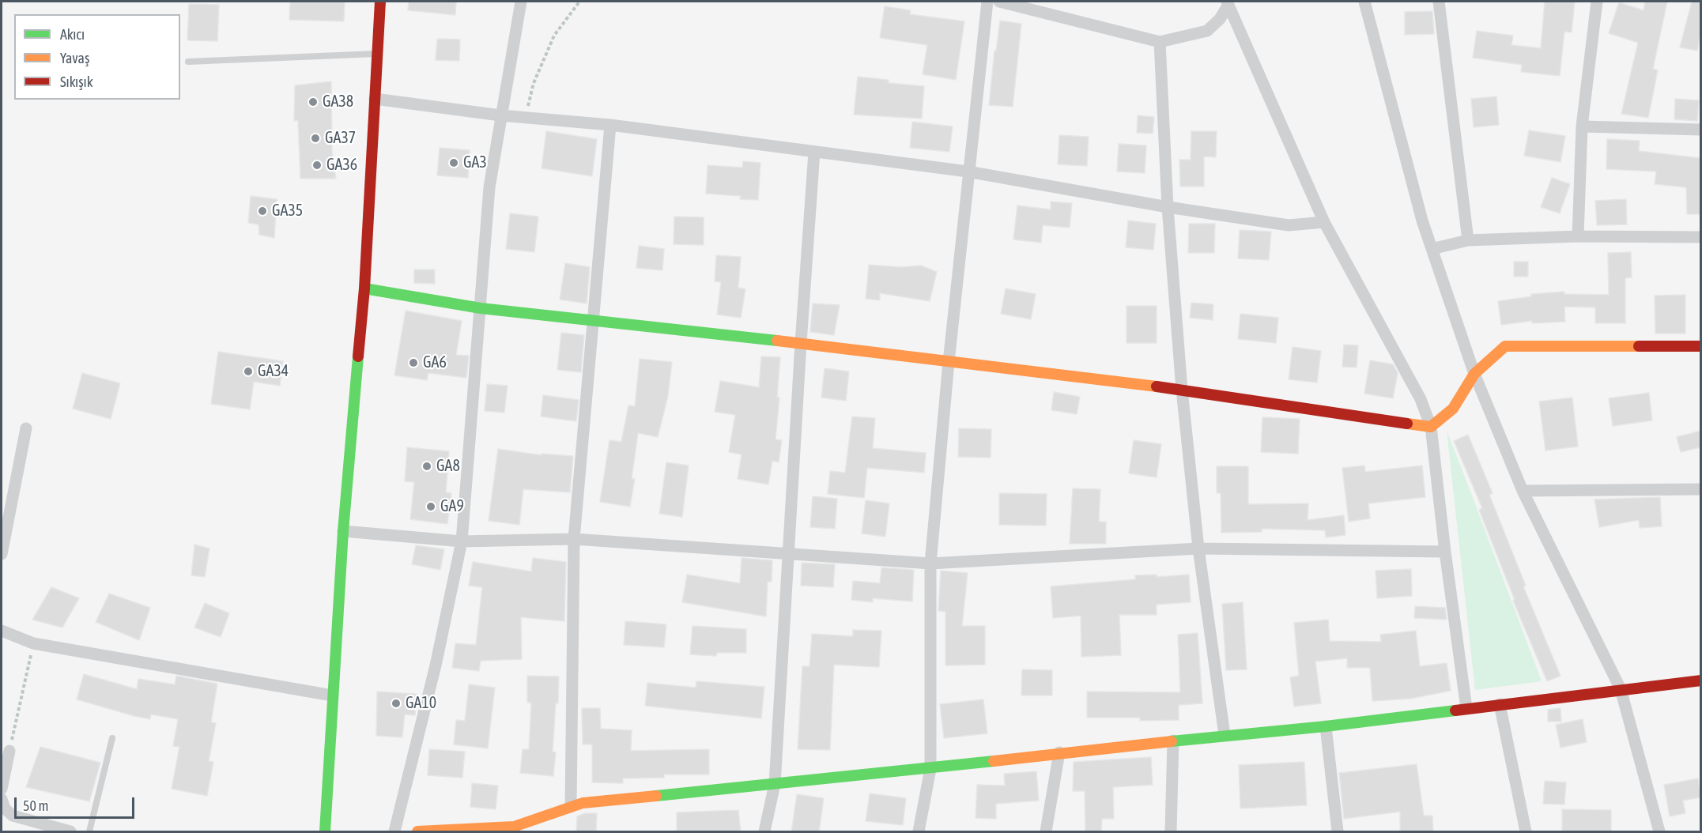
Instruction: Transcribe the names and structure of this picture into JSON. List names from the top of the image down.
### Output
{
  "places": [
    "GA38",
    "GA37",
    "GA3",
    "GA36",
    "GA35",
    "GA6",
    "GA34",
    "GA8",
    "GA9",
    "GA10"
  ],
  "legend": ["Akıcı", "Yavaş", "Sıkışık"],
  "scale_bar": "50 m"
}
